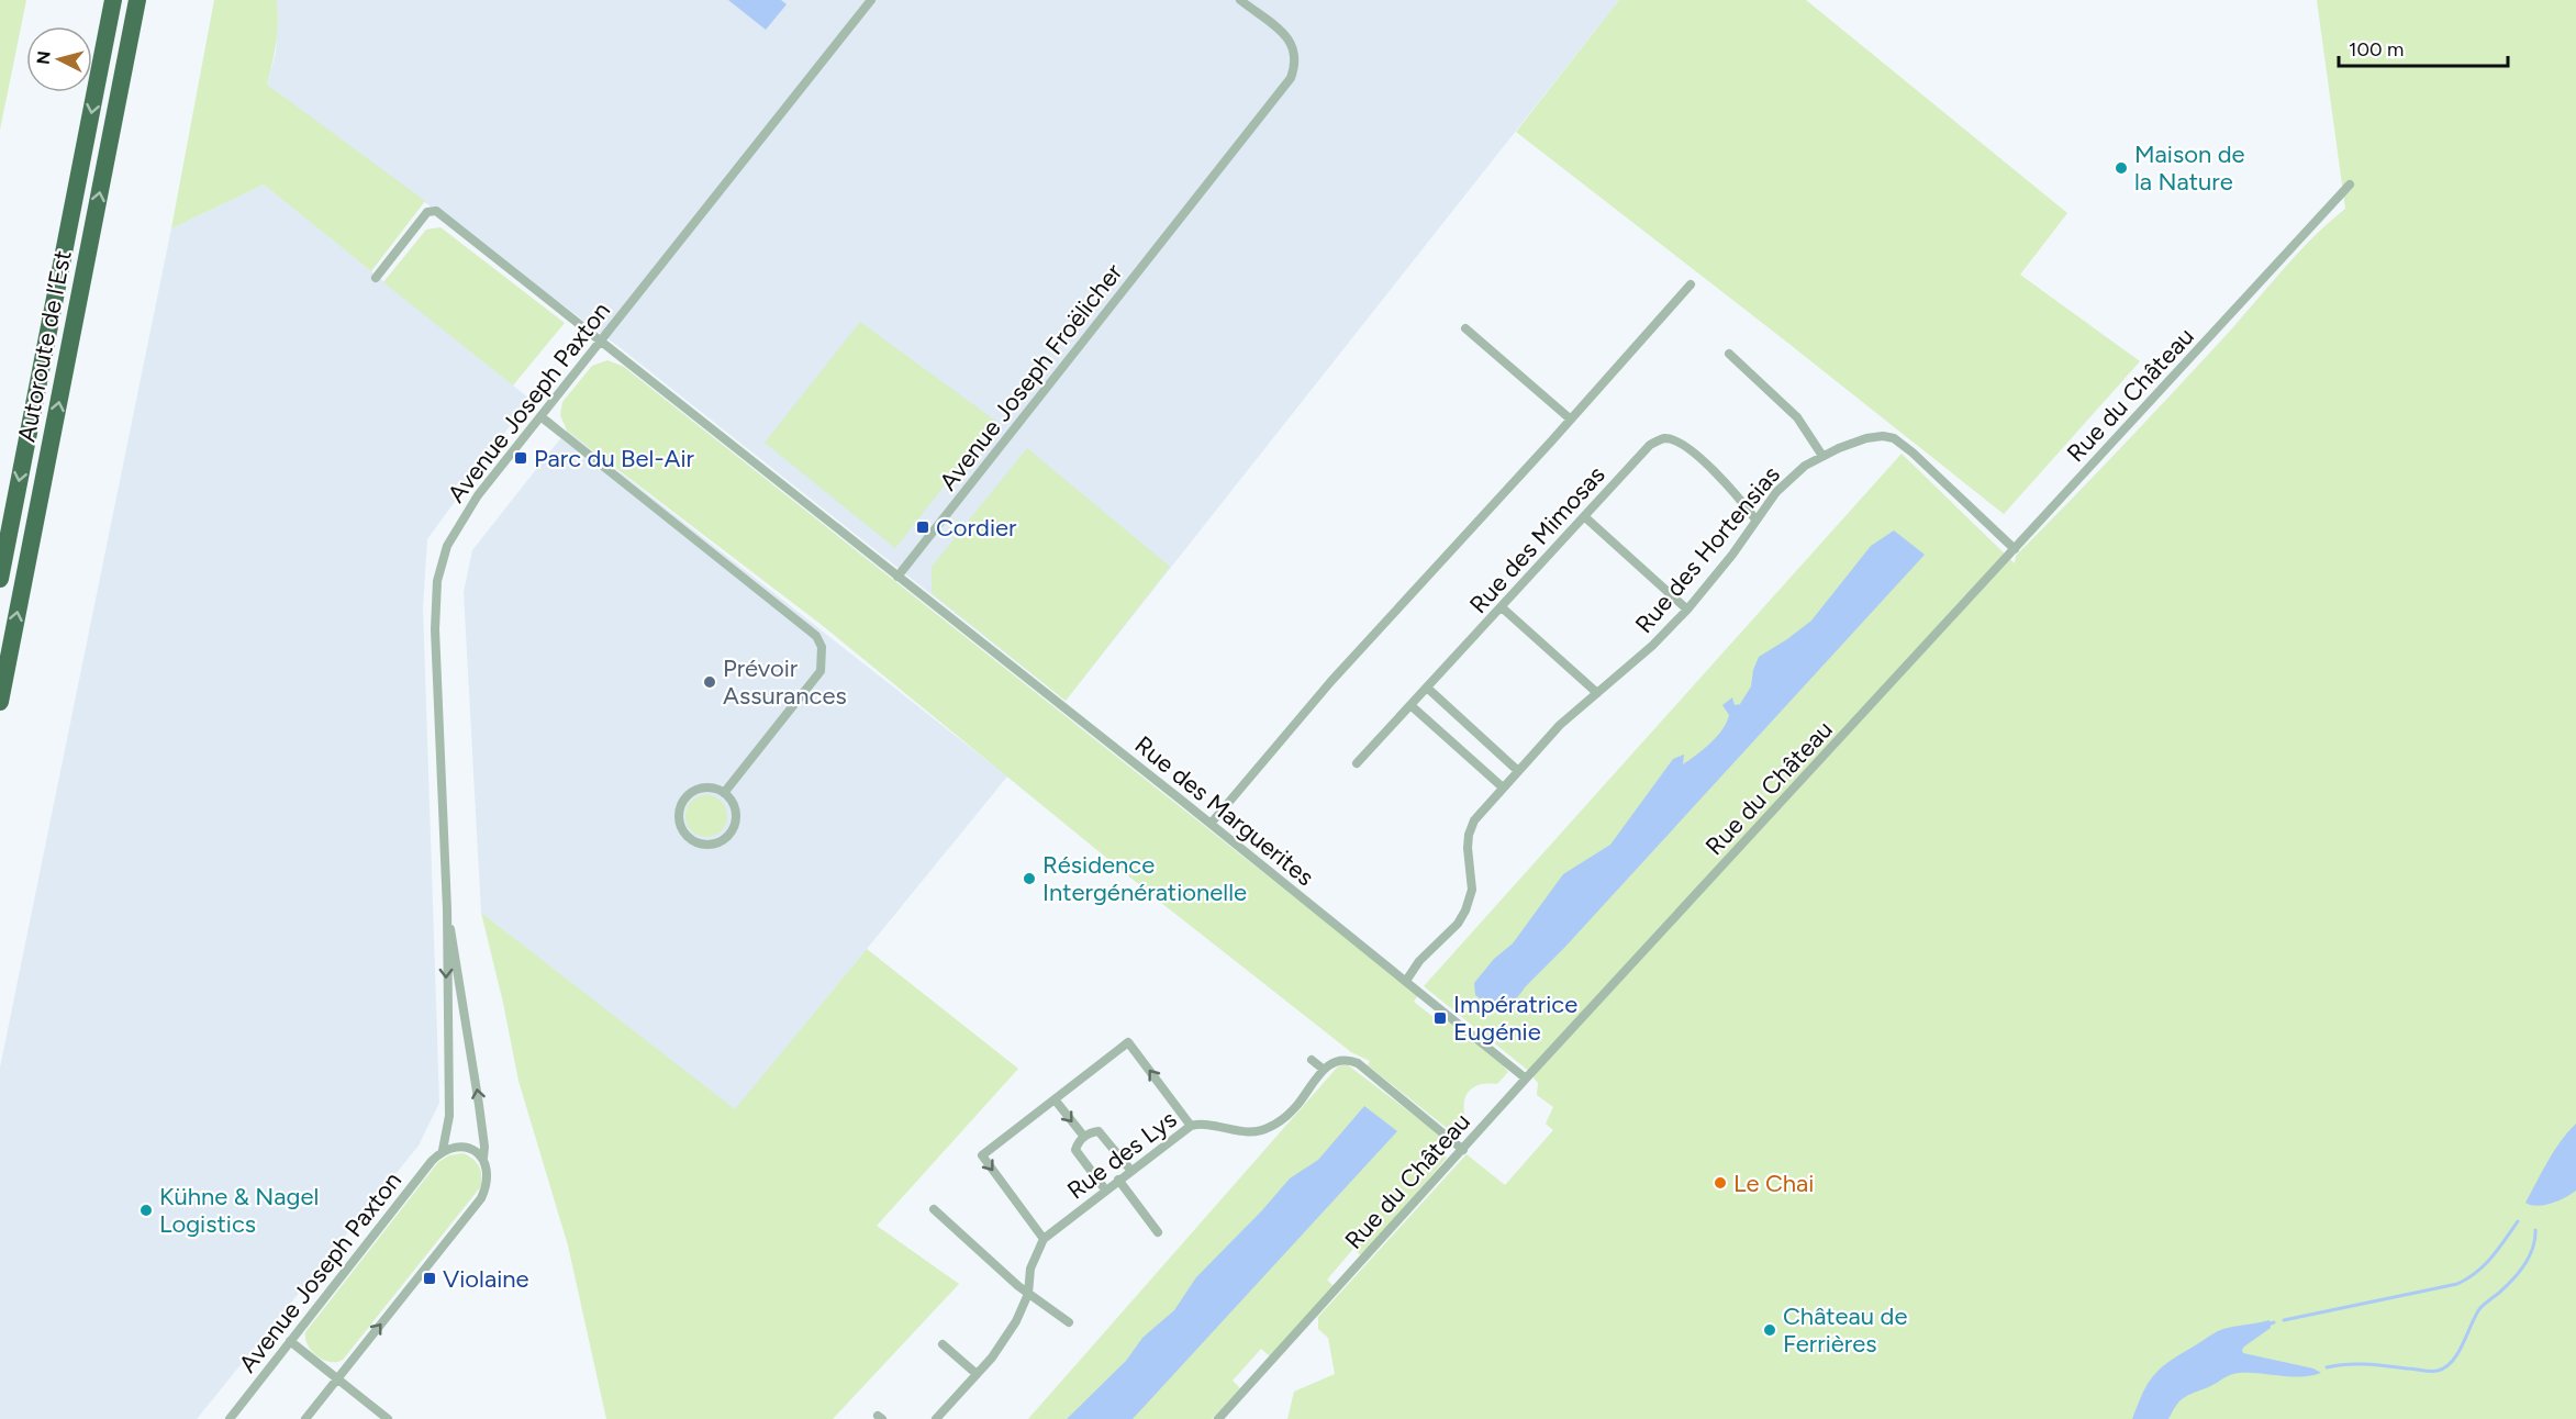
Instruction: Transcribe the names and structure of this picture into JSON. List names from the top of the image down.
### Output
{
  "streets": {
    "highway": ["Autoroute de l’Est"],
    "street": [
      "Avenue Joseph Froëlicher",
      "Rue du Château",
      "Avenue Joseph Paxton",
      "Rue des Mimosas",
      "Rue des Hortensias",
      "Rue des Marguerites",
      "Rue des Lys"
    ]
  },
  "crossings": [
    ["Avenue Joseph Froëlicher", "Rue des Marguerites"],
    ["Rue du Château", "Rue des Hortensias"],
    ["Rue du Château", "Rue des Marguerites"],
    ["Rue des Mimosas", "Rue des Hortensias"],
    ["Rue des Hortensias", "Rue des Marguerites"]
  ],
  "places": {
    "other": [
      "Maison de la Nature",
      "Prévoir Assurances",
      "Résidence Intergénérationelle",
      "Le Chai",
      "Kühne & Nagel Logistics",
      "Château de Ferrières"
    ],
    "transit": [
      "Parc du Bel-Air",
      "Cordier",
      "Impératrice Eugénie",
      "Violaine"
    ]
  },
  "scale_bar": "100 m",
  "north": "left"
}
